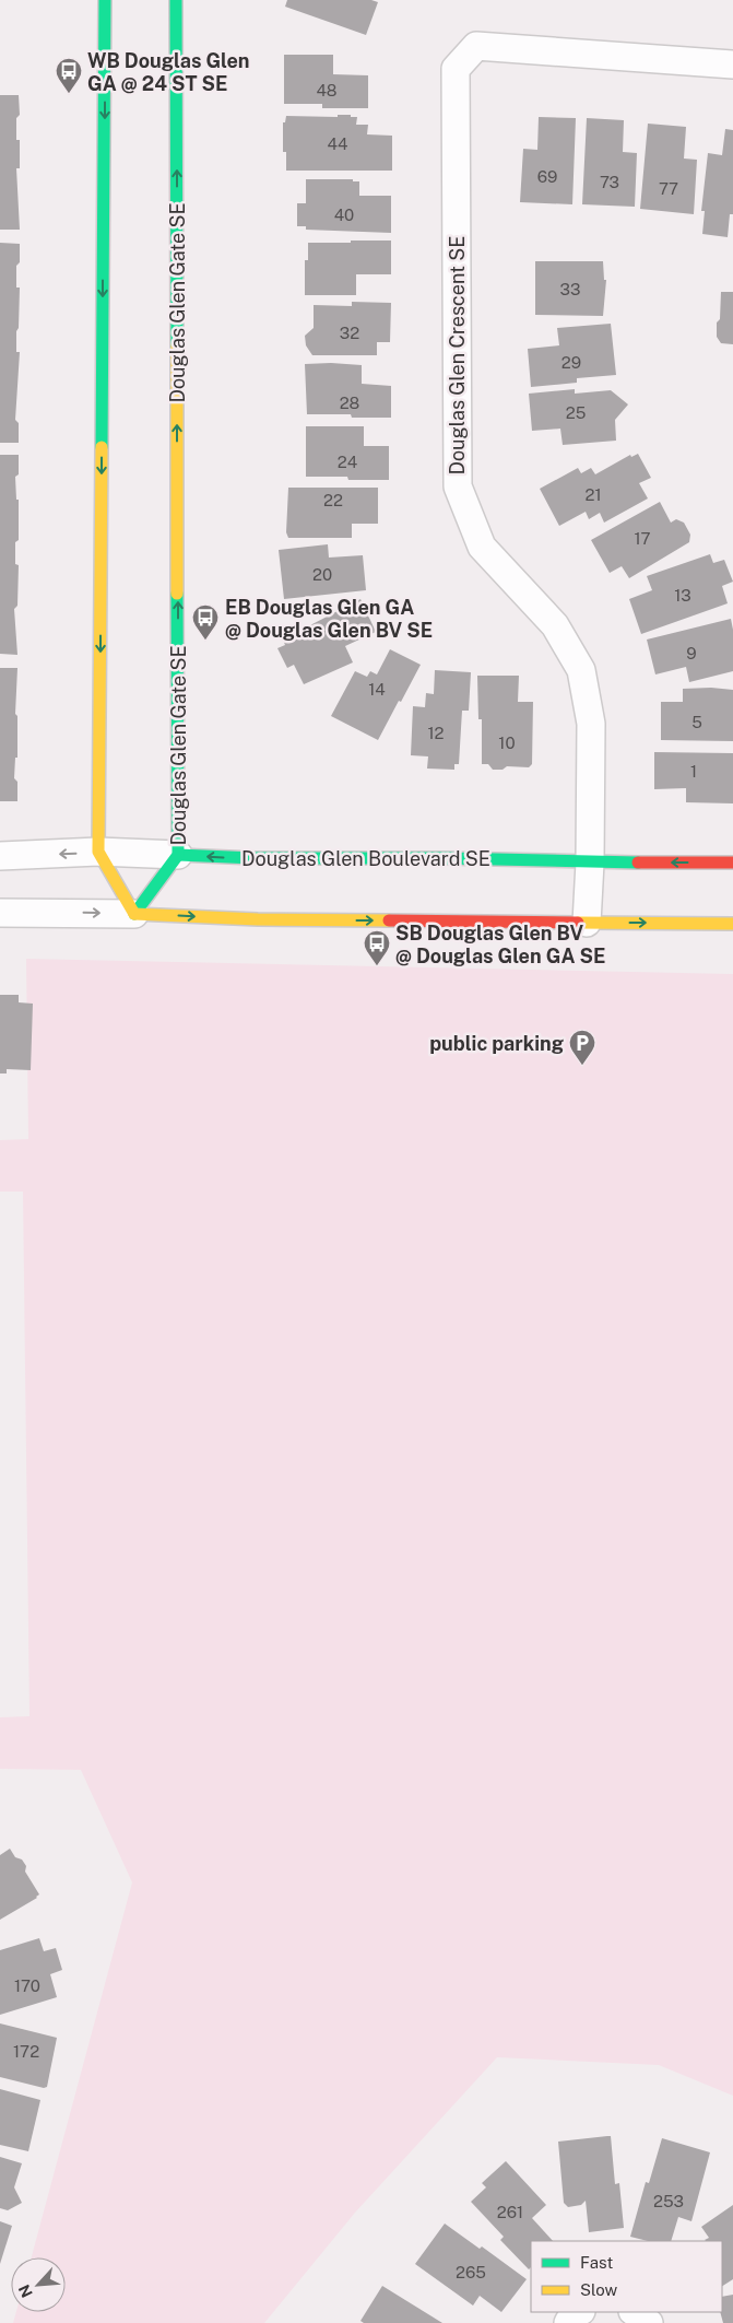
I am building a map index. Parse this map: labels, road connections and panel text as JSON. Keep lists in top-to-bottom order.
{
  "streets": {
    "street": ["Douglas Glen Gate SE", "Douglas Glen Crescent SE", "Douglas Glen Boulevard SE"]
  },
  "crossings": [
    ["Douglas Glen Gate SE", "Douglas Glen Boulevard SE"],
    ["Douglas Glen Crescent SE", "Douglas Glen Boulevard SE"]
  ],
  "places": {
    "bus stop": ["WB Douglas Glen GA @ 24 ST SE", "EB Douglas Glen GA @ Douglas Glen BV SE", "SB Douglas Glen BV @ Douglas Glen GA SE"],
    "parking": ["public parking"]
  },
  "house_numbers": [
    "48",
    "44",
    "69",
    "73",
    "77",
    "40",
    "33",
    "32",
    "29",
    "28",
    "25",
    "24",
    "21",
    "22",
    "17",
    "20",
    "13",
    "9",
    "14",
    "5",
    "12",
    "10",
    "1",
    "170",
    "172",
    "253",
    "261",
    "265"
  ],
  "legend": ["Fast", "Slow"],
  "north": "bottom left"
}
